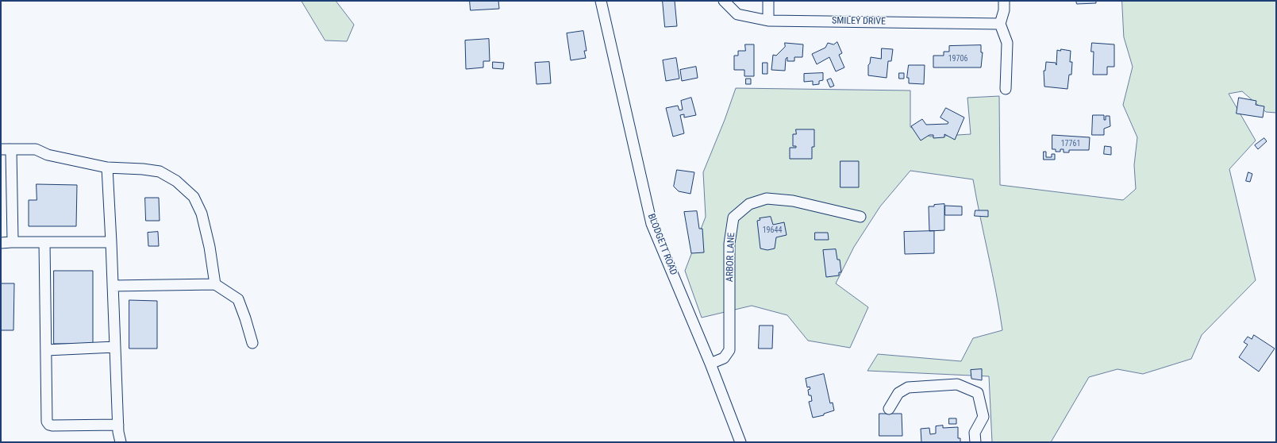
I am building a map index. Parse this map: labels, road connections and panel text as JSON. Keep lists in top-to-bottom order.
{
  "streets": {
    "street": ["SMILEY DRIVE", "BLODGETT ROAD", "ARBOR LANE"]
  },
  "crossings": [
    ["BLODGETT ROAD", "ARBOR LANE"]
  ],
  "house_numbers": ["19706", "17761", "19644"]
}
